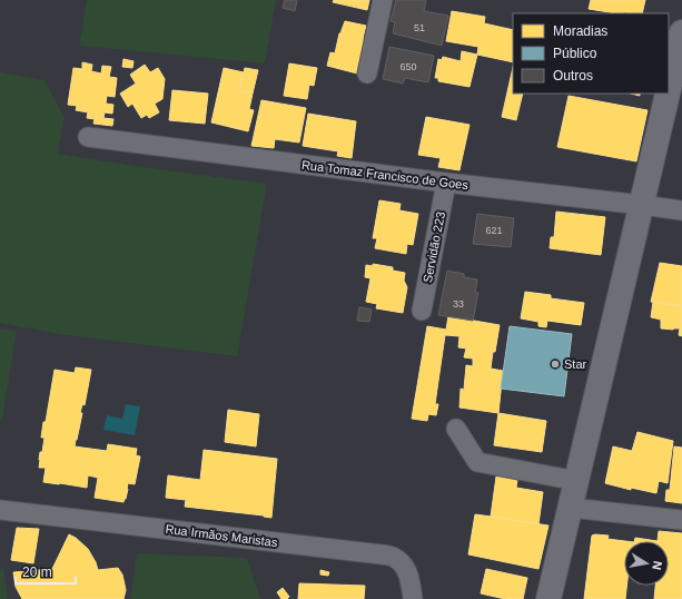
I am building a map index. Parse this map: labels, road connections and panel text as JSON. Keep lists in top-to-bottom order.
{
  "streets": {
    "street": ["Rua Tomaz Francisco de Goes", "Servidão 223", "Rua Irmãos Maristas"]
  },
  "crossings": [
    ["Rua Tomaz Francisco de Goes", "Servidão 223"]
  ],
  "places": ["Star"],
  "house_numbers": [
    "51",
    "650",
    "621",
    "33"
  ],
  "legend": ["Moradias", "Público", "Outros"],
  "scale_bar": "20 m",
  "north": "right"
}
